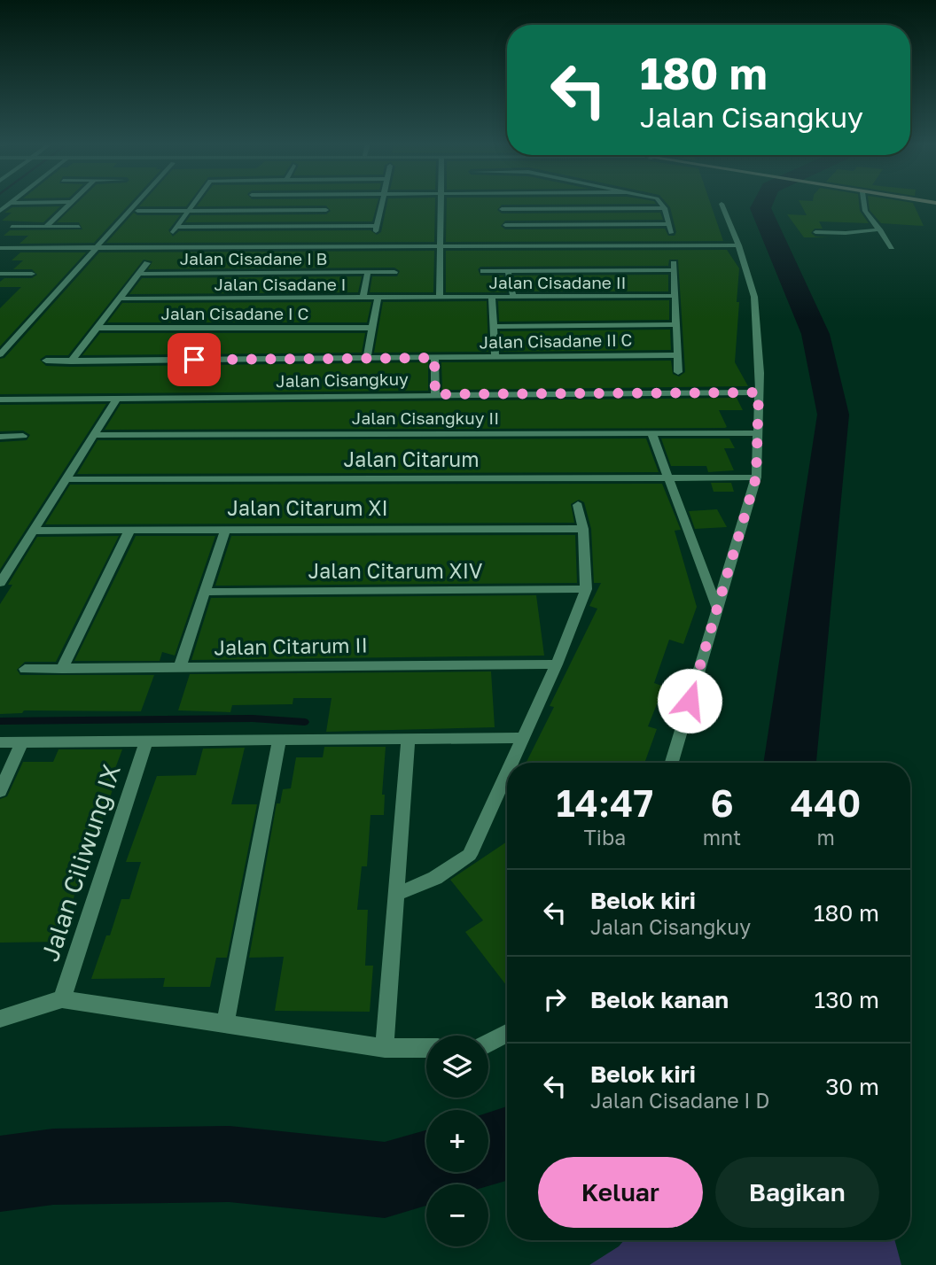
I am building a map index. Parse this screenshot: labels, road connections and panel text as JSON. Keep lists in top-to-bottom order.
{
  "streets": {
    "street": [
      "Jalan Cisadane I B",
      "Jalan Cisadane II",
      "Jalan Cisadane I",
      "Jalan Cisadane I C",
      "Jalan Cisadane II C",
      "Jalan Cisangkuy",
      "Jalan Cisangkuy II",
      "Jalan Citarum",
      "Jalan Citarum XI",
      "Jalan Citarum XIV",
      "Jalan Citarum II",
      "Jalan Ciliwung IX"
    ]
  },
  "crossings": [
    ["Jalan Cisadane II", "Jalan Cisadane I"]
  ],
  "page": {
    "turn": ["180 m", "Jalan Cisangkuy"],
    "eta": [
      "14:47",
      "Tiba",
      "6",
      "mnt",
      "440",
      "m"
    ],
    "list": [
      {
        "name": "Belok kiri",
        "note": "Jalan Cisangkuy",
        "value": "180 m"
      },
      {
        "name": "Belok kanan",
        "value": "130 m"
      },
      {
        "name": "Belok kiri",
        "note": "Jalan Cisadane I D",
        "value": "30 m"
      }
    ],
    "map_buttons": ["+", "−"],
    "buttons": ["Keluar", "Bagikan"]
  }
}
